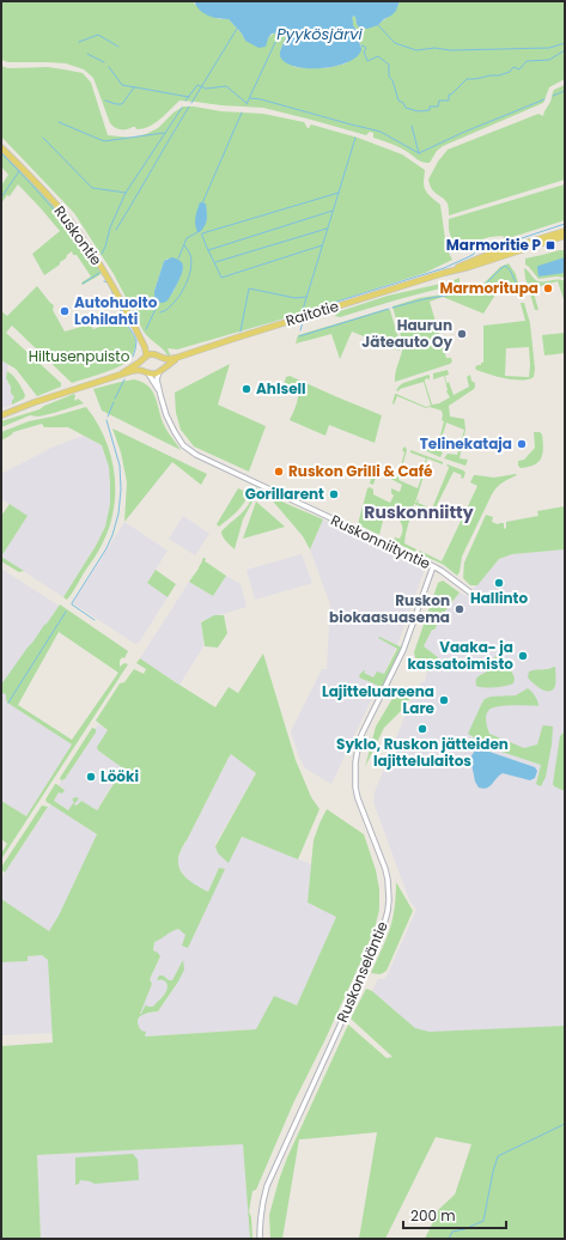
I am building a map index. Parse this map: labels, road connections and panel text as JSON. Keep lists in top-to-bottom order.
{
  "streets": {
    "main road": ["Ruskontie", "Raitotie"],
    "street": ["Ruskonniityntie", "Ruskonseläntie"]
  },
  "crossings": [
    ["Ruskontie", "Raitotie"],
    ["Ruskontie", "Ruskonniityntie"],
    ["Raitotie", "Ruskonniityntie"],
    ["Ruskonniityntie", "Ruskonseläntie"]
  ],
  "districts": ["Ruskonniitty"],
  "water": ["Pyykösjärvi"],
  "parks": ["Hiltusenpuisto"],
  "places": {
    "transit": ["Marmoritie P"],
    "other": [
      "Marmoritupa",
      "Autohuolto Lohilahti",
      "Haurun Jäteauto Oy",
      "Ahlsell",
      "Telinekataja",
      "Ruskon Grilli & Café",
      "Gorillarent",
      "Hallinto",
      "Ruskon biokaasuasema",
      "Vaaka- ja kassatoimisto",
      "Lajitteluareena Lare",
      "Syklo, Ruskon jätteiden lajittelulaitos",
      "Lööki"
    ]
  },
  "scale_bar": "200 m"
}
